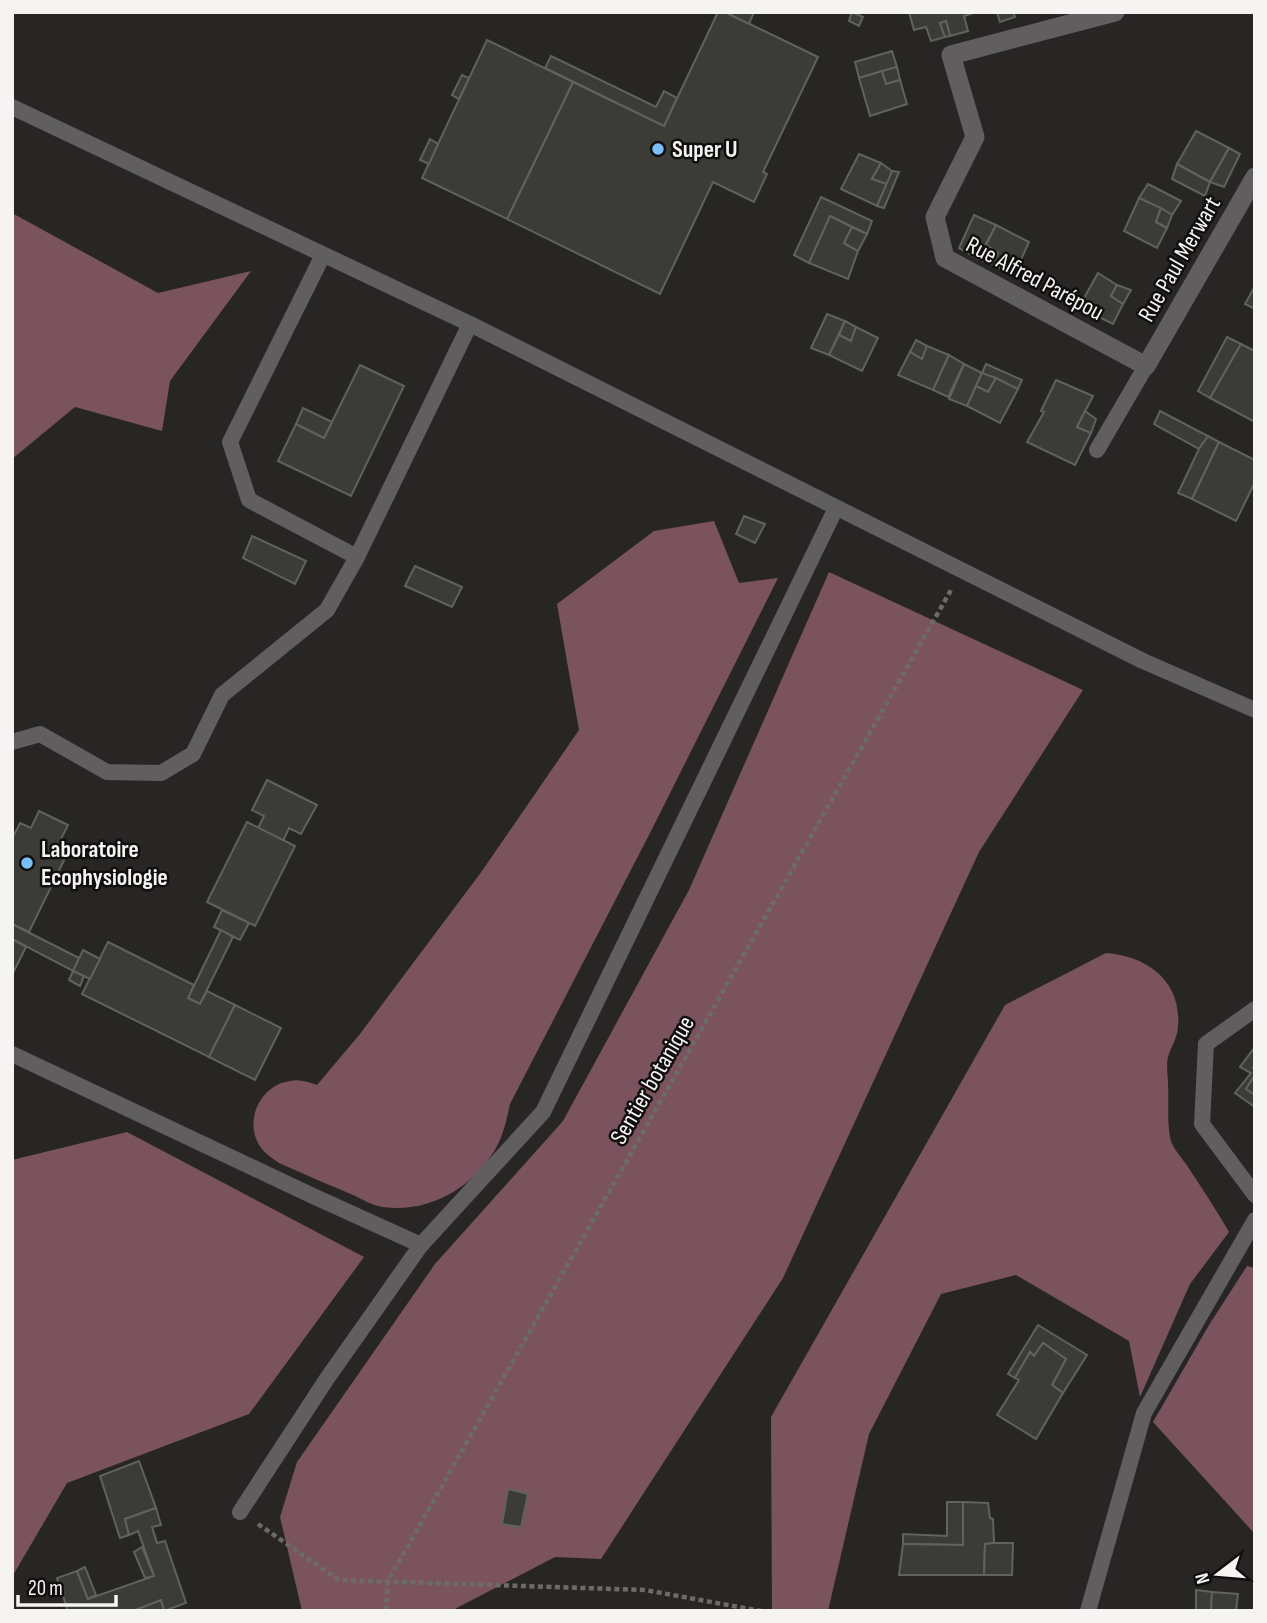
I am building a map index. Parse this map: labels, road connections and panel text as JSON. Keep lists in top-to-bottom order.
{
  "streets": {
    "street": ["Rue Paul Merwart", "Rue Alfred Parépou"],
    "path": ["Sentier botanique"]
  },
  "crossings": [
    ["Rue Paul Merwart", "Rue Alfred Parépou"]
  ],
  "places": ["Super U", "Laboratoire Ecophysiologie"],
  "scale_bar": "20 m",
  "north": "left"
}
